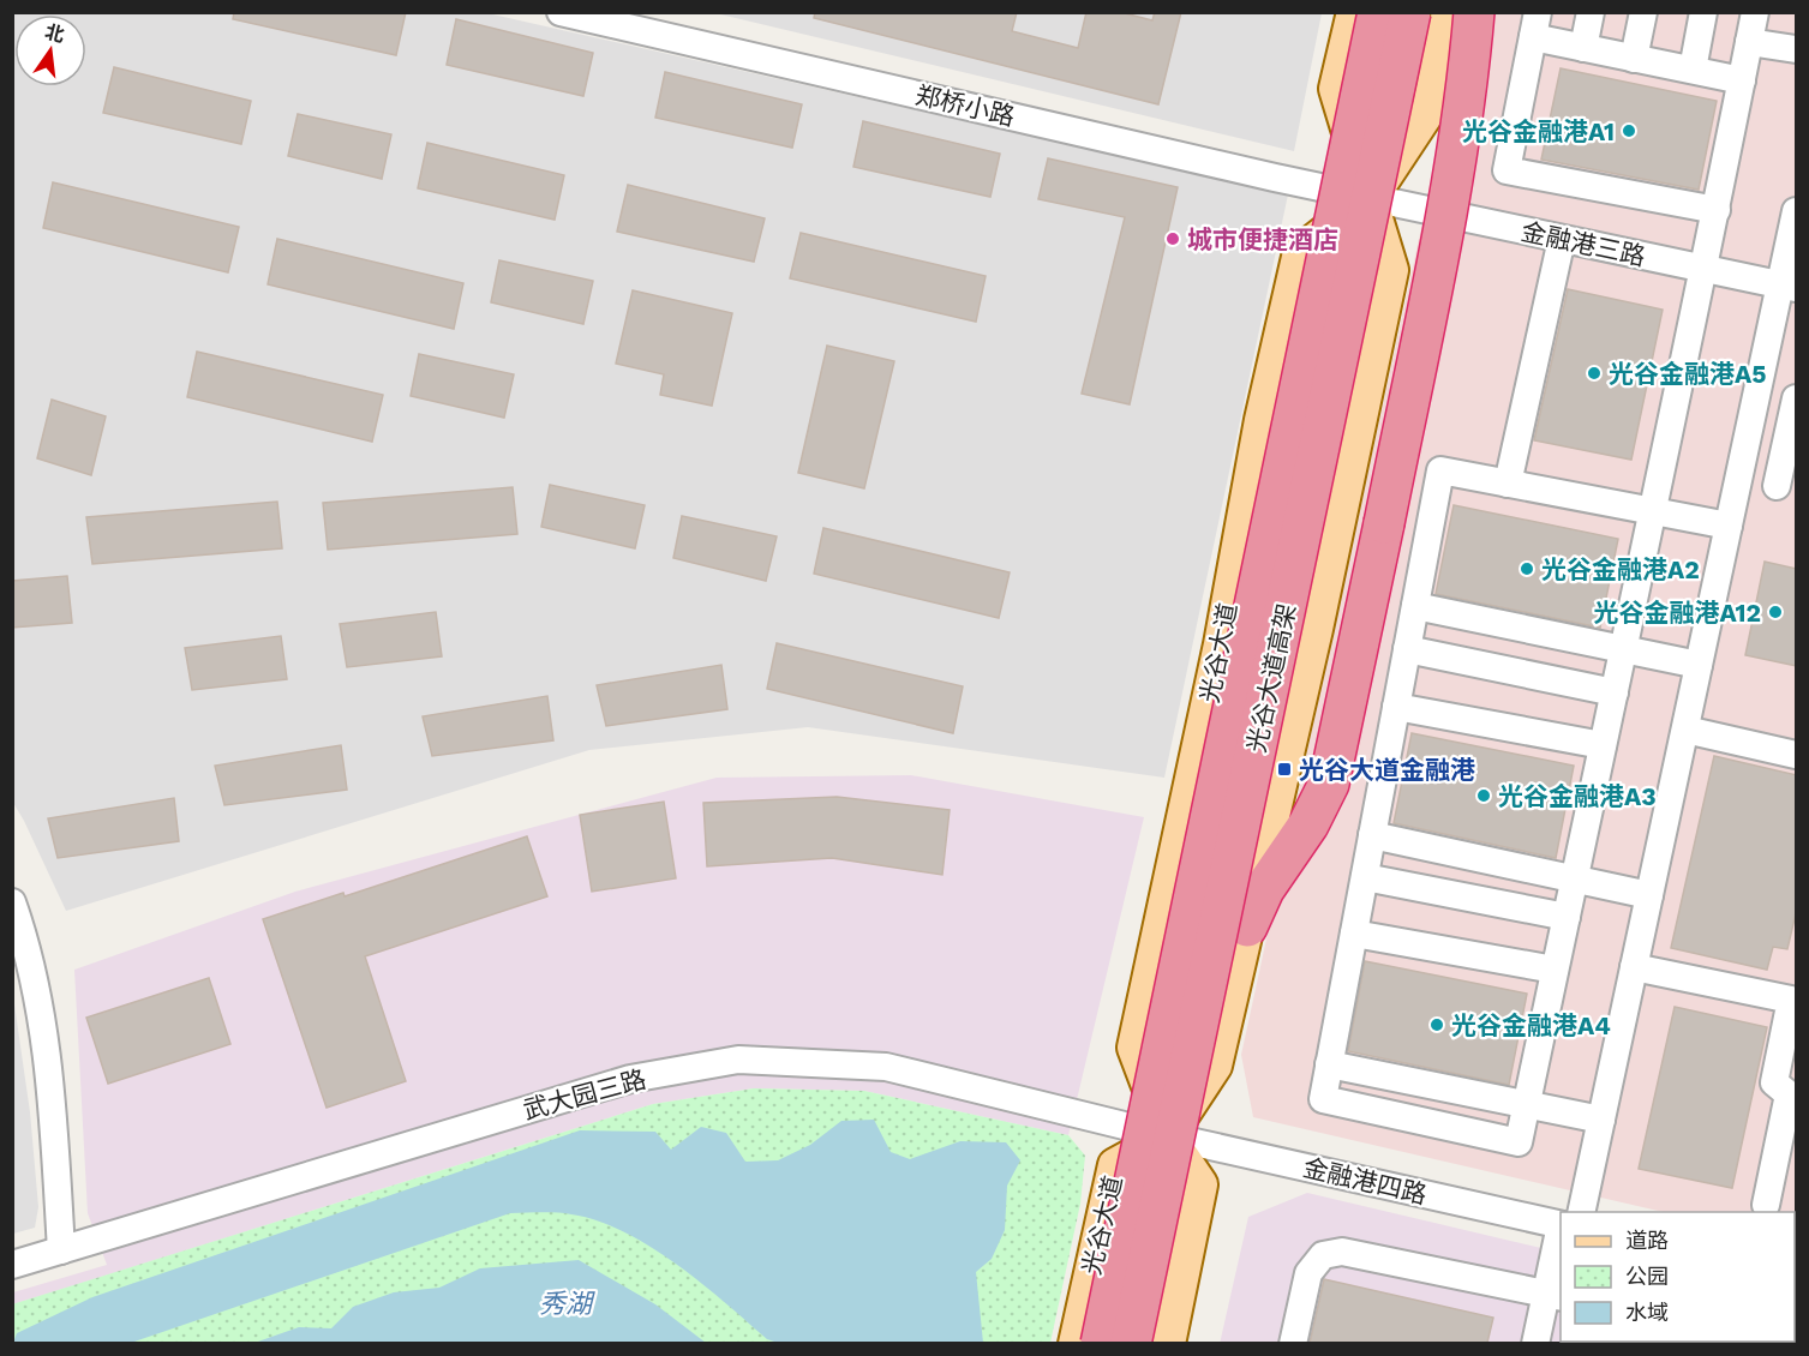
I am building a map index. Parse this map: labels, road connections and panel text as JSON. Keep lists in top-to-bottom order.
{
  "streets": {
    "highway": ["光谷大道高架"],
    "main road": ["光谷大道"],
    "street": [
      "郑桥小路",
      "金融港三路",
      "武大园三路",
      "金融港四路"
    ]
  },
  "crossings": [
    ["郑桥小路", "金融港三路"],
    ["郑桥小路", "光谷大道"],
    ["金融港三路", "光谷大道"],
    ["光谷大道", "武大园三路"],
    ["光谷大道", "金融港四路"],
    ["武大园三路", "金融港四路"]
  ],
  "water": ["秀湖"],
  "places": {
    "other": [
      "光谷金融港A1",
      "城市便捷酒店",
      "光谷金融港A5",
      "光谷金融港A2",
      "光谷金融港A12",
      "光谷金融港A3",
      "光谷金融港A4"
    ],
    "transit": ["光谷大道金融港"]
  },
  "legend": ["道路", "公园", "水域"],
  "north": "top"
}
